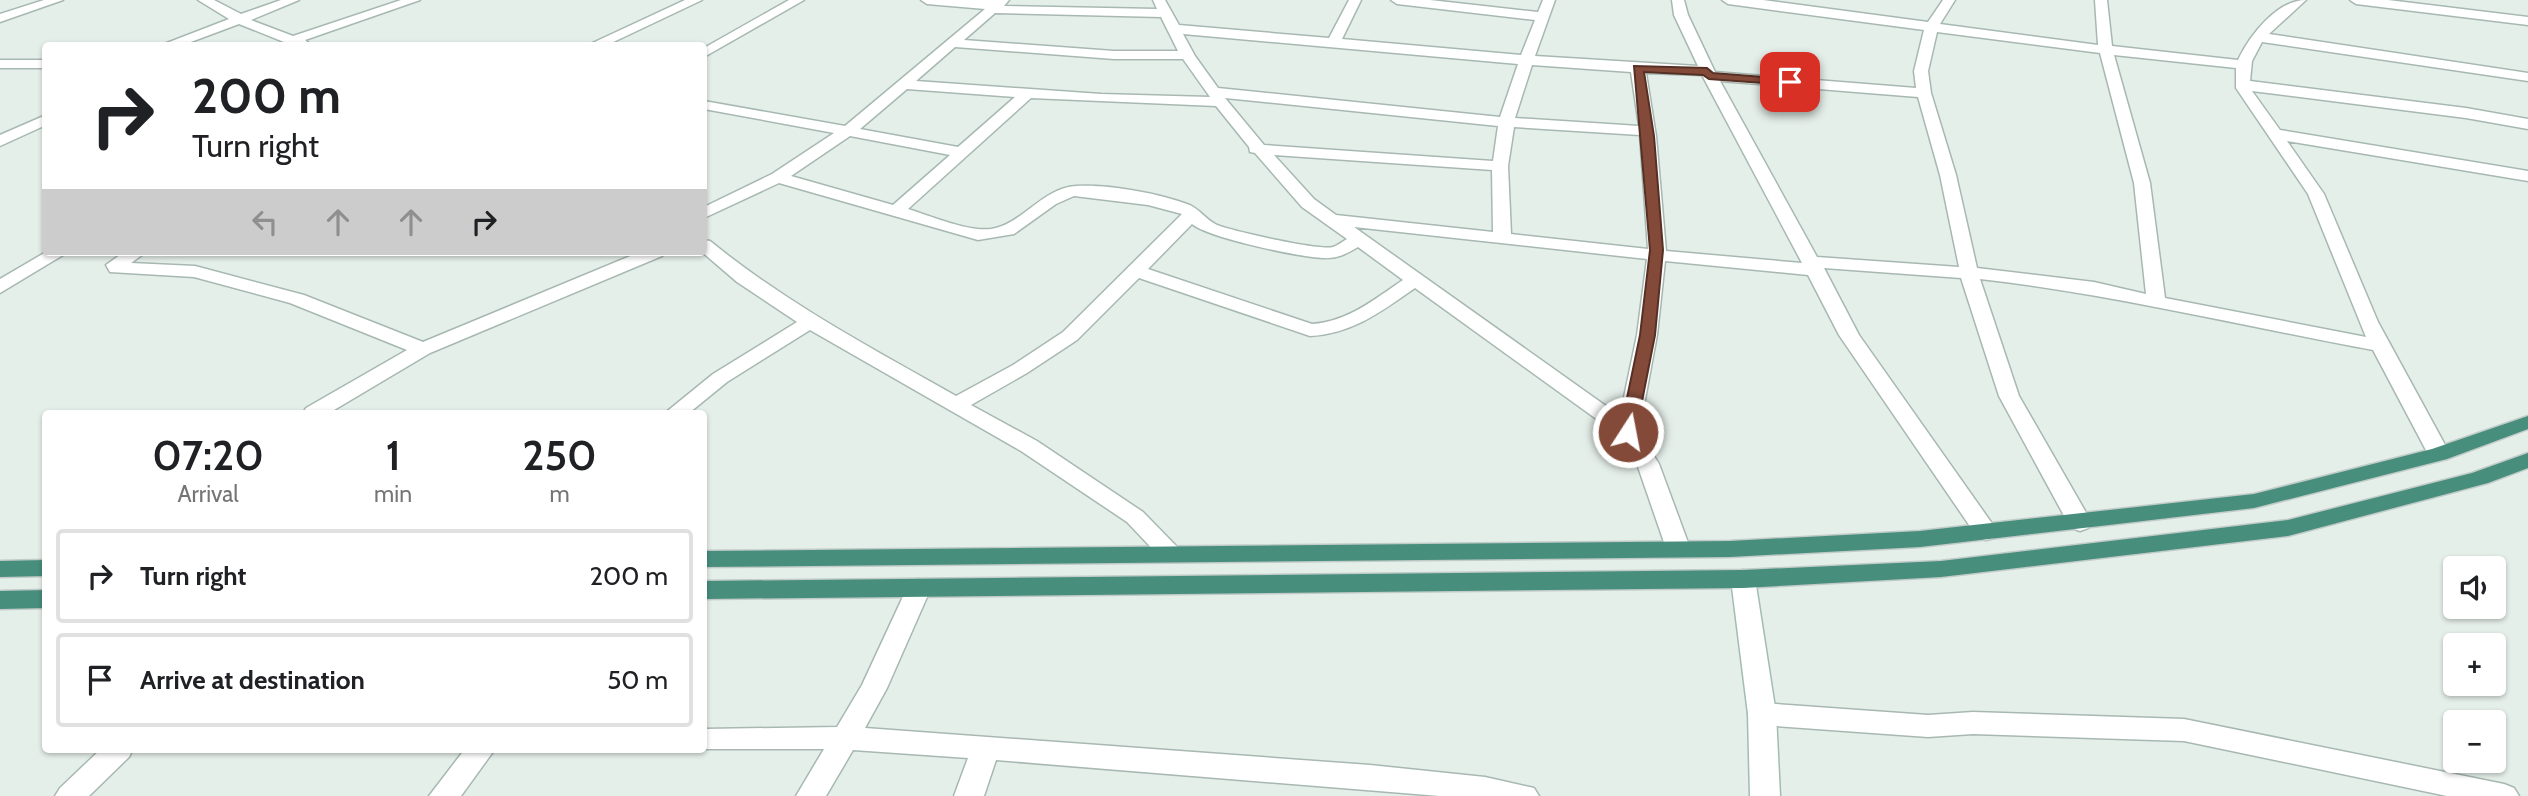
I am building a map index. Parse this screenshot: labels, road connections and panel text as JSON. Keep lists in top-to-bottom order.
{
  "page": {
    "turn": ["200 m", "Turn right"],
    "eta": [
      "07:20",
      "Arrival",
      "1",
      "min",
      "250",
      "m"
    ],
    "list": [
      {
        "name": "Turn right",
        "value": "200 m"
      },
      {
        "name": "Arrive at destination",
        "value": "50 m"
      }
    ],
    "map_buttons": ["+", "−"]
  }
}
